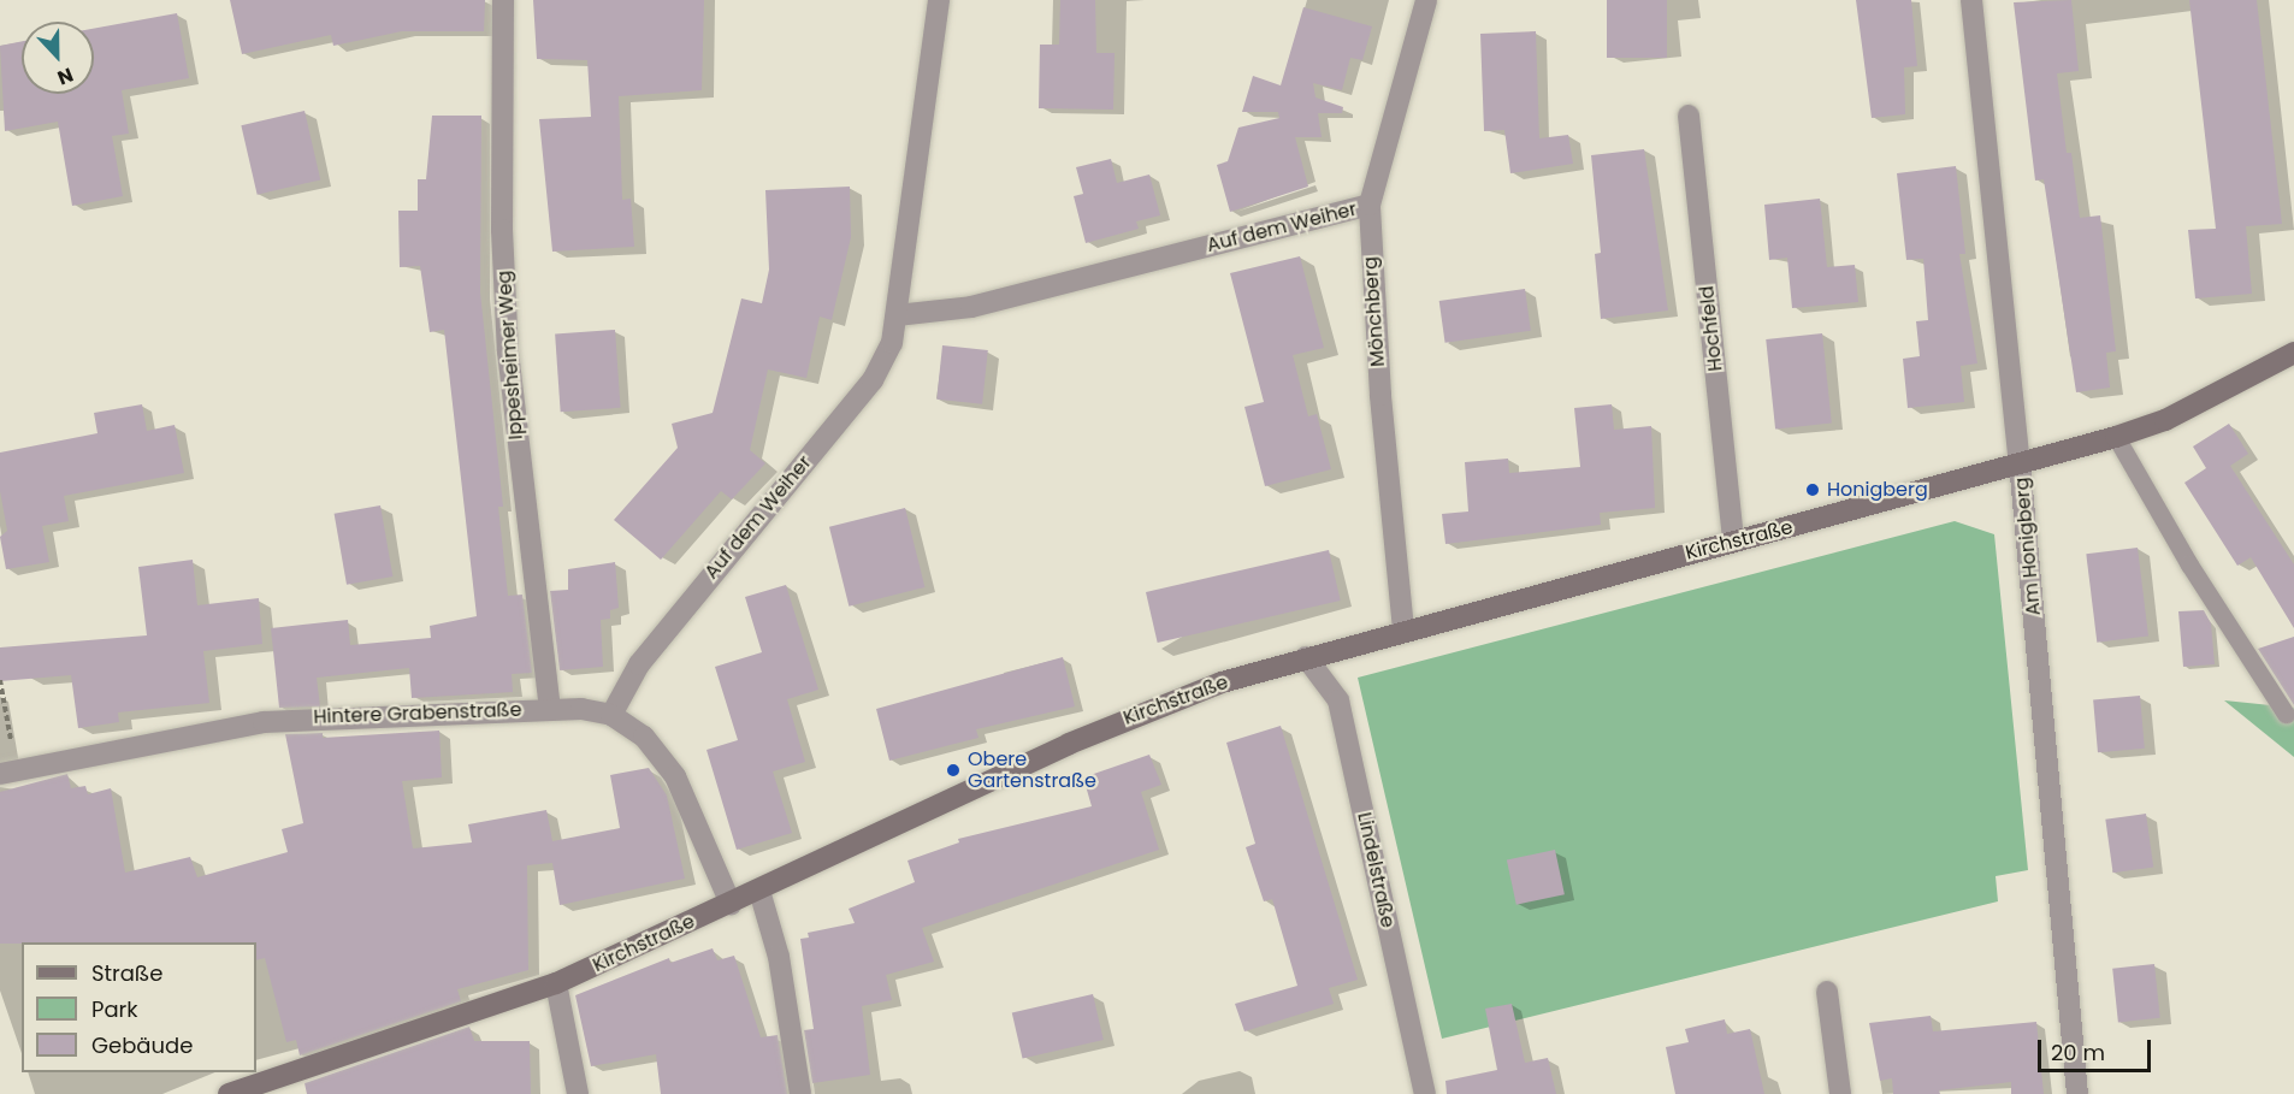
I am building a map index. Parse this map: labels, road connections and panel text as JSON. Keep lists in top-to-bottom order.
{
  "streets": {
    "street": [
      "Auf dem Weiher",
      "Mönchberg",
      "Hochfeld",
      "Ippesheimer Weg",
      "Kirchstraße",
      "Am Honigberg",
      "Hintere Grabenstraße",
      "Lindelstraße"
    ]
  },
  "crossings": [
    ["Auf dem Weiher", "Mönchberg"],
    ["Auf dem Weiher", "Hintere Grabenstraße"],
    ["Mönchberg", "Kirchstraße"],
    ["Hochfeld", "Kirchstraße"],
    ["Ippesheimer Weg", "Hintere Grabenstraße"],
    ["Kirchstraße", "Am Honigberg"],
    ["Kirchstraße", "Hintere Grabenstraße"],
    ["Kirchstraße", "Lindelstraße"]
  ],
  "places": ["Honigberg", "Obere Gartenstraße"],
  "legend": ["Straße", "Park", "Gebäude"],
  "scale_bar": "20 m",
  "north": "bottom"
}
